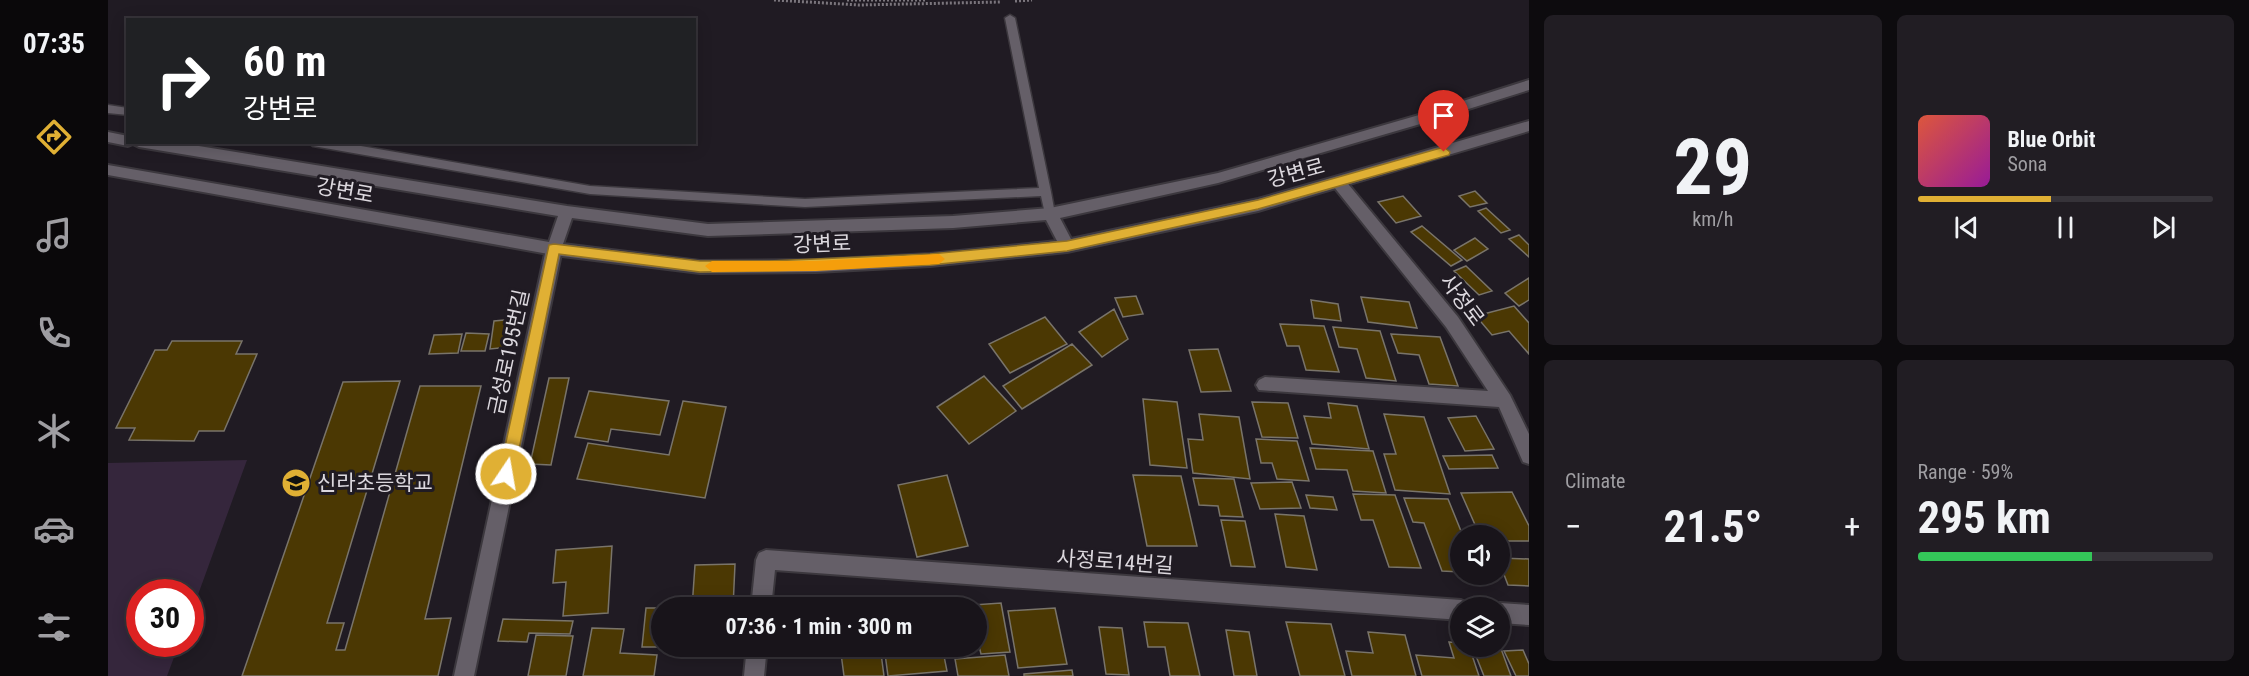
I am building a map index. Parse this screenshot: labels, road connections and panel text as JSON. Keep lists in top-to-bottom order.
{
  "streets": {
    "street": [
      "강변로",
      "사정로",
      "금성로195번길",
      "사정로14번길"
    ]
  },
  "crossings": [
    ["강변로", "사정로"],
    ["강변로", "금성로195번길"]
  ],
  "places": {
    "school or university": ["신라초등학교"]
  },
  "page": {
    "tabs": "07:35",
    "tile": [
      ["29", "km/h"],
      "Climate",
      ["Range · 59%", "295 km"]
    ],
    "turn": ["60 m", "강변로"],
    "song": ["Blue Orbit", "Sona"],
    "heat": ["−", "21.5°", "+"],
    "limit": "30",
    "trip": "07:36 · 1 min · 300 m"
  }
}
